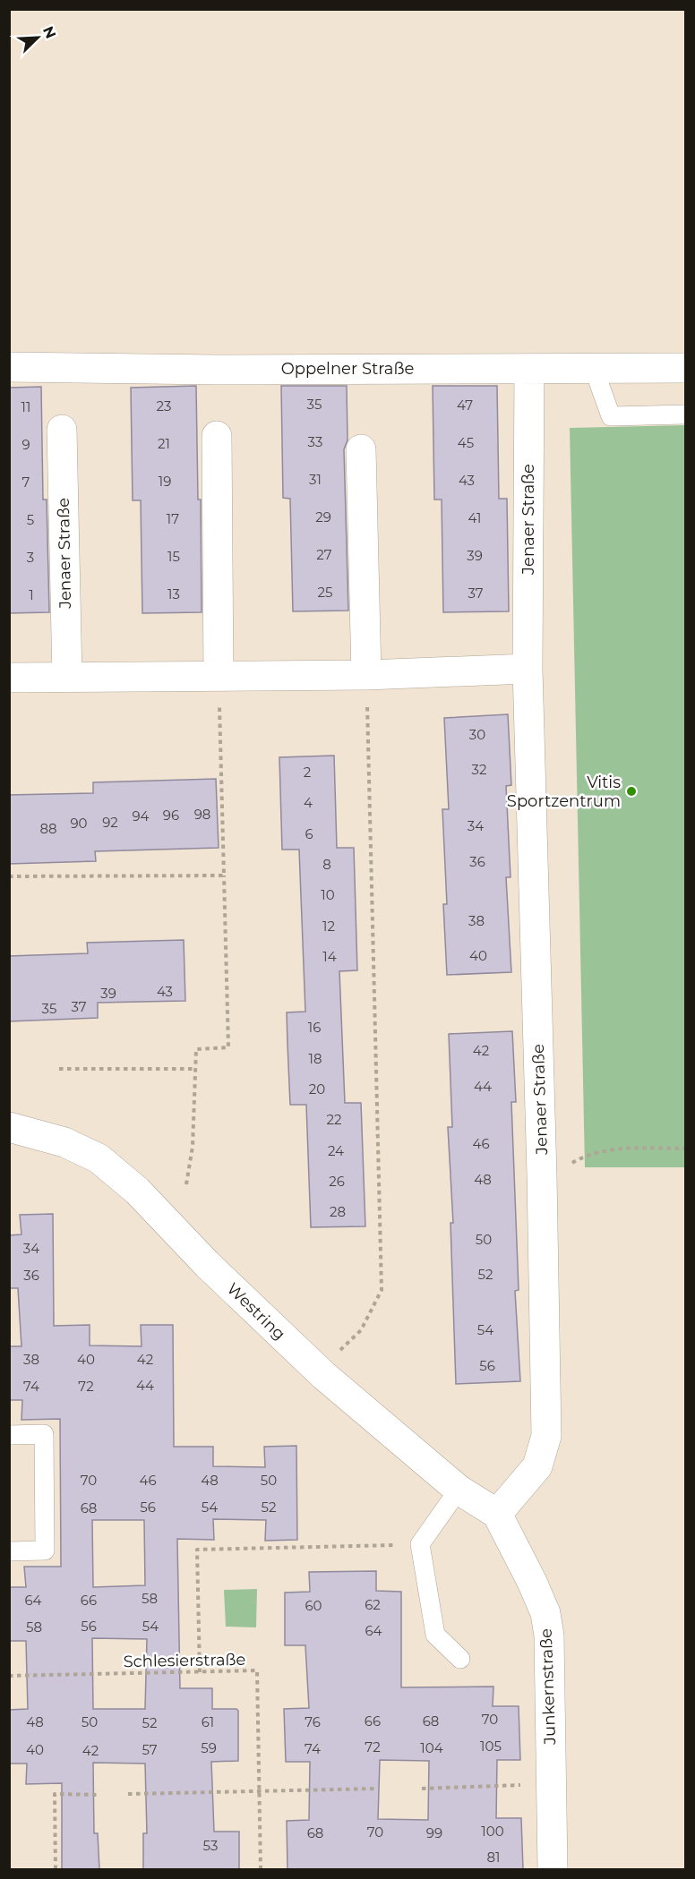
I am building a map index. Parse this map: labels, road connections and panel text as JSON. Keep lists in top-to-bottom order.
{
  "streets": {
    "street": [
      "Oppelner Straße",
      "Jenaer Straße",
      "Westring",
      "Junkernstraße"
    ],
    "path": ["Schlesierstraße"]
  },
  "crossings": [
    ["Oppelner Straße", "Jenaer Straße"],
    ["Jenaer Straße", "Westring"],
    ["Jenaer Straße", "Junkernstraße"],
    ["Westring", "Junkernstraße"]
  ],
  "places": ["Vitis Sportzentrum"],
  "house_numbers": [
    "35",
    "47",
    "23",
    "11",
    "33",
    "45",
    "21",
    "9",
    "31",
    "43",
    "19",
    "7",
    "29",
    "41",
    "17",
    "5",
    "27",
    "39",
    "15",
    "3",
    "25",
    "37",
    "13",
    "1",
    "30",
    "32",
    "2",
    "4",
    "98",
    "96",
    "94",
    "92",
    "90",
    "34",
    "88",
    "6",
    "36",
    "8",
    "10",
    "38",
    "12",
    "40",
    "14",
    "43",
    "39",
    "37",
    "35",
    "16",
    "42",
    "18",
    "44",
    "20",
    "22",
    "46",
    "24",
    "48",
    "26",
    "28",
    "50",
    "34",
    "52",
    "36",
    "54",
    "38",
    "40",
    "42",
    "56",
    "44",
    "74",
    "72",
    "70",
    "46",
    "48",
    "50",
    "56",
    "54",
    "52",
    "68",
    "58",
    "64",
    "66",
    "62",
    "60",
    "56",
    "54",
    "58",
    "64",
    "70",
    "66",
    "68",
    "48",
    "50",
    "61",
    "76",
    "52",
    "105",
    "72",
    "59",
    "104",
    "74",
    "40",
    "57",
    "42",
    "100",
    "70",
    "68",
    "99",
    "53",
    "81"
  ],
  "north": "top right"
}
